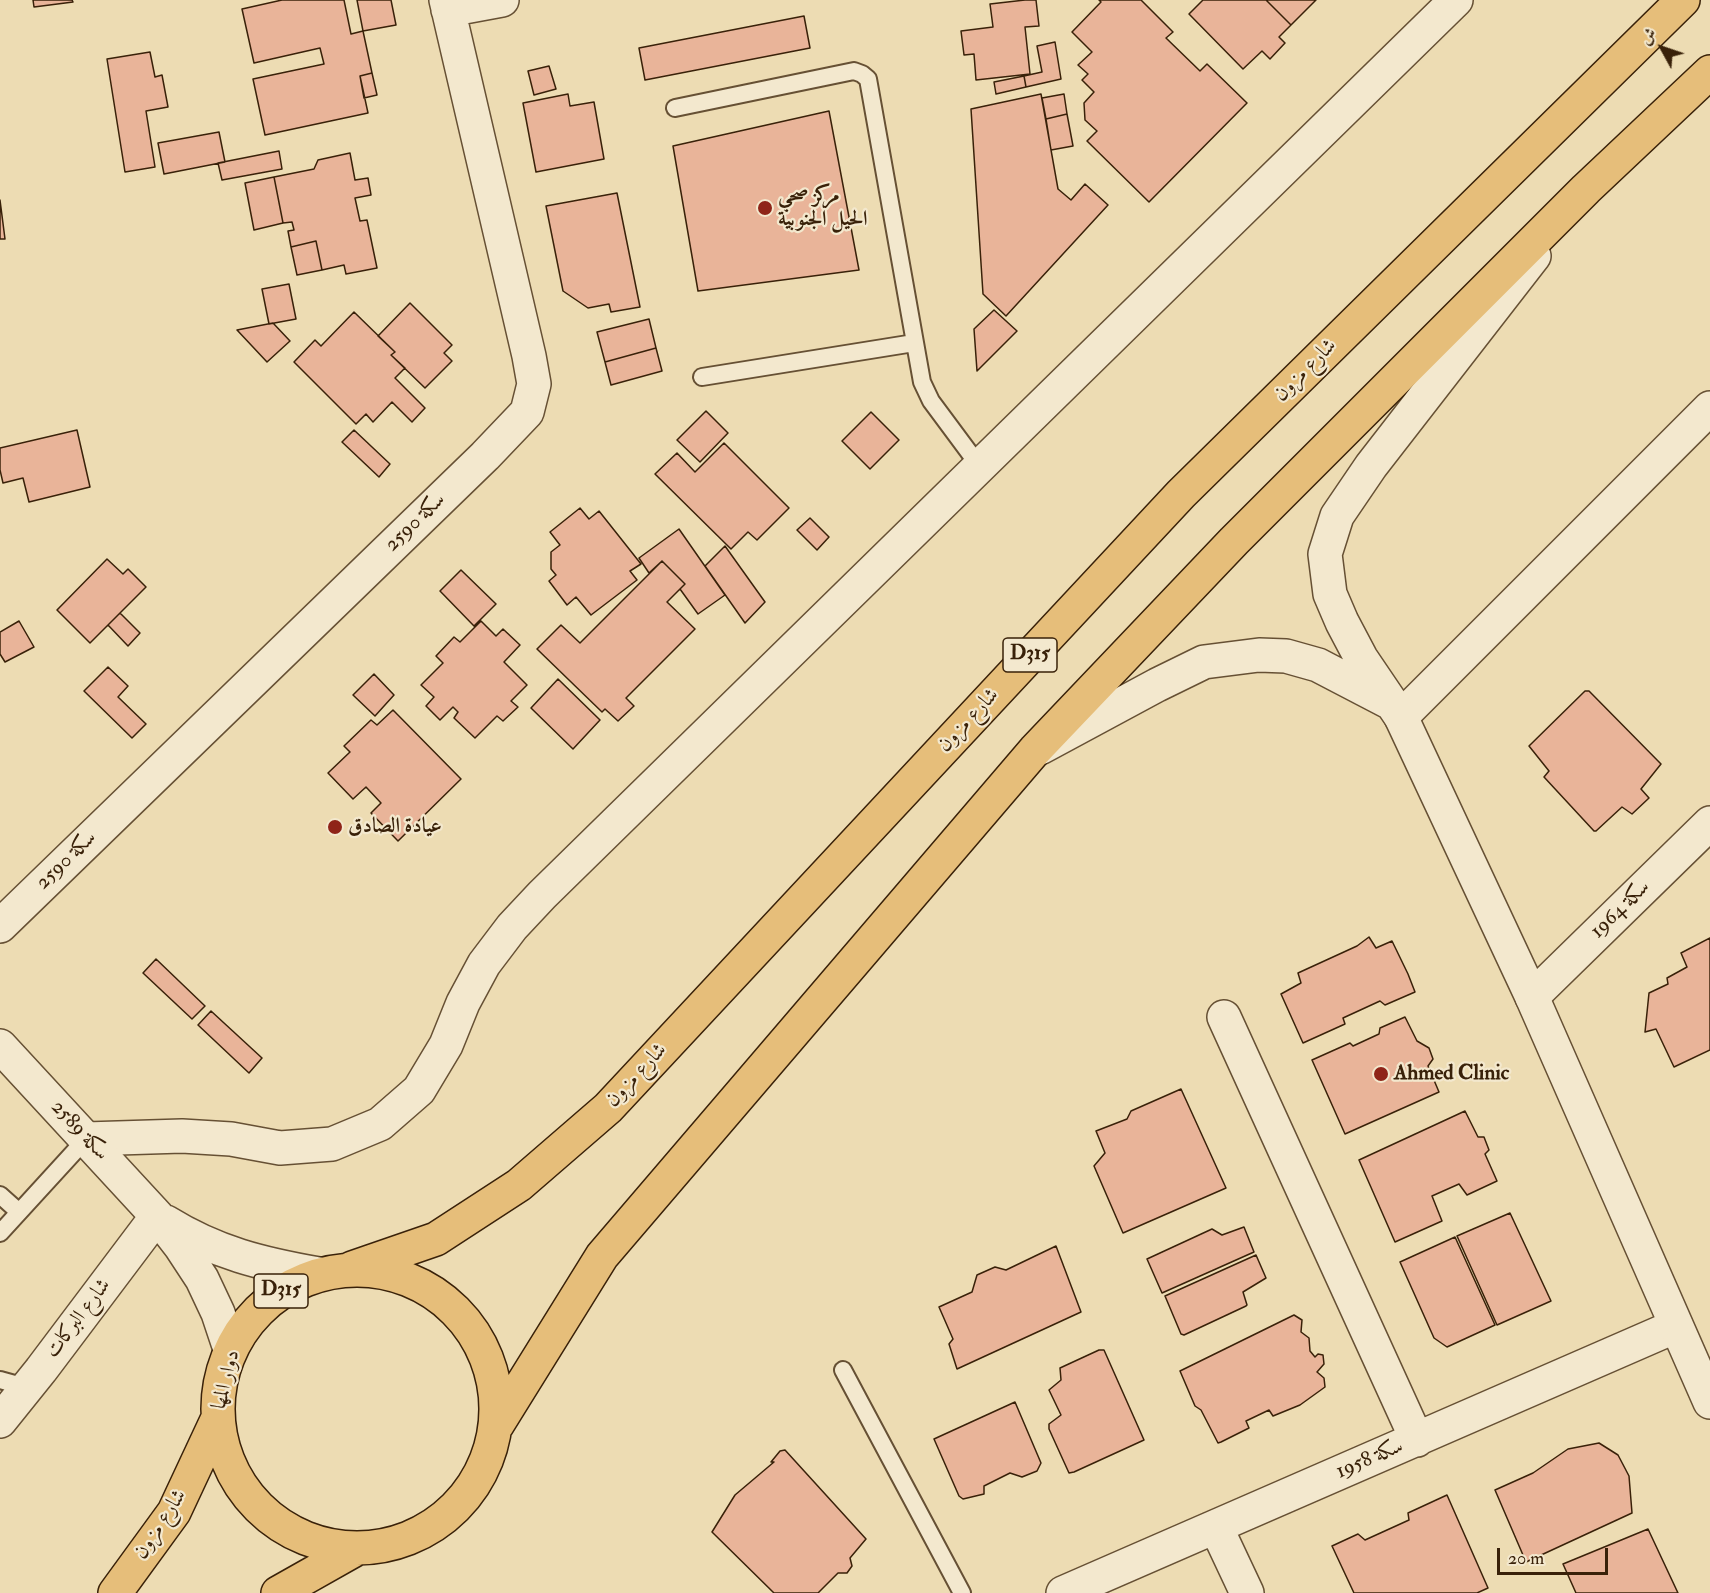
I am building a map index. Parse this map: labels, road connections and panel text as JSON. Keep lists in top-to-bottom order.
{
  "streets": {
    "main road": ["شارع مزون", "D315", "دوار المها"],
    "street": [
      "سكة 2590",
      "سكة 1964",
      "سكة 2589",
      "شارع البركات",
      "سكة 1958"
    ]
  },
  "crossings": [
    ["شارع مزون", "دوار المها"],
    ["D315", "دوار المها"],
    ["سكة 2589", "شارع البركات"],
    ["سكة 2589", "دوار المها"]
  ],
  "places": ["مركز صحي الحيل الجنوبية", "عيادة الصادق", "Ahmed Clinic"],
  "scale_bar": "20 m",
  "north": "top left"
}
